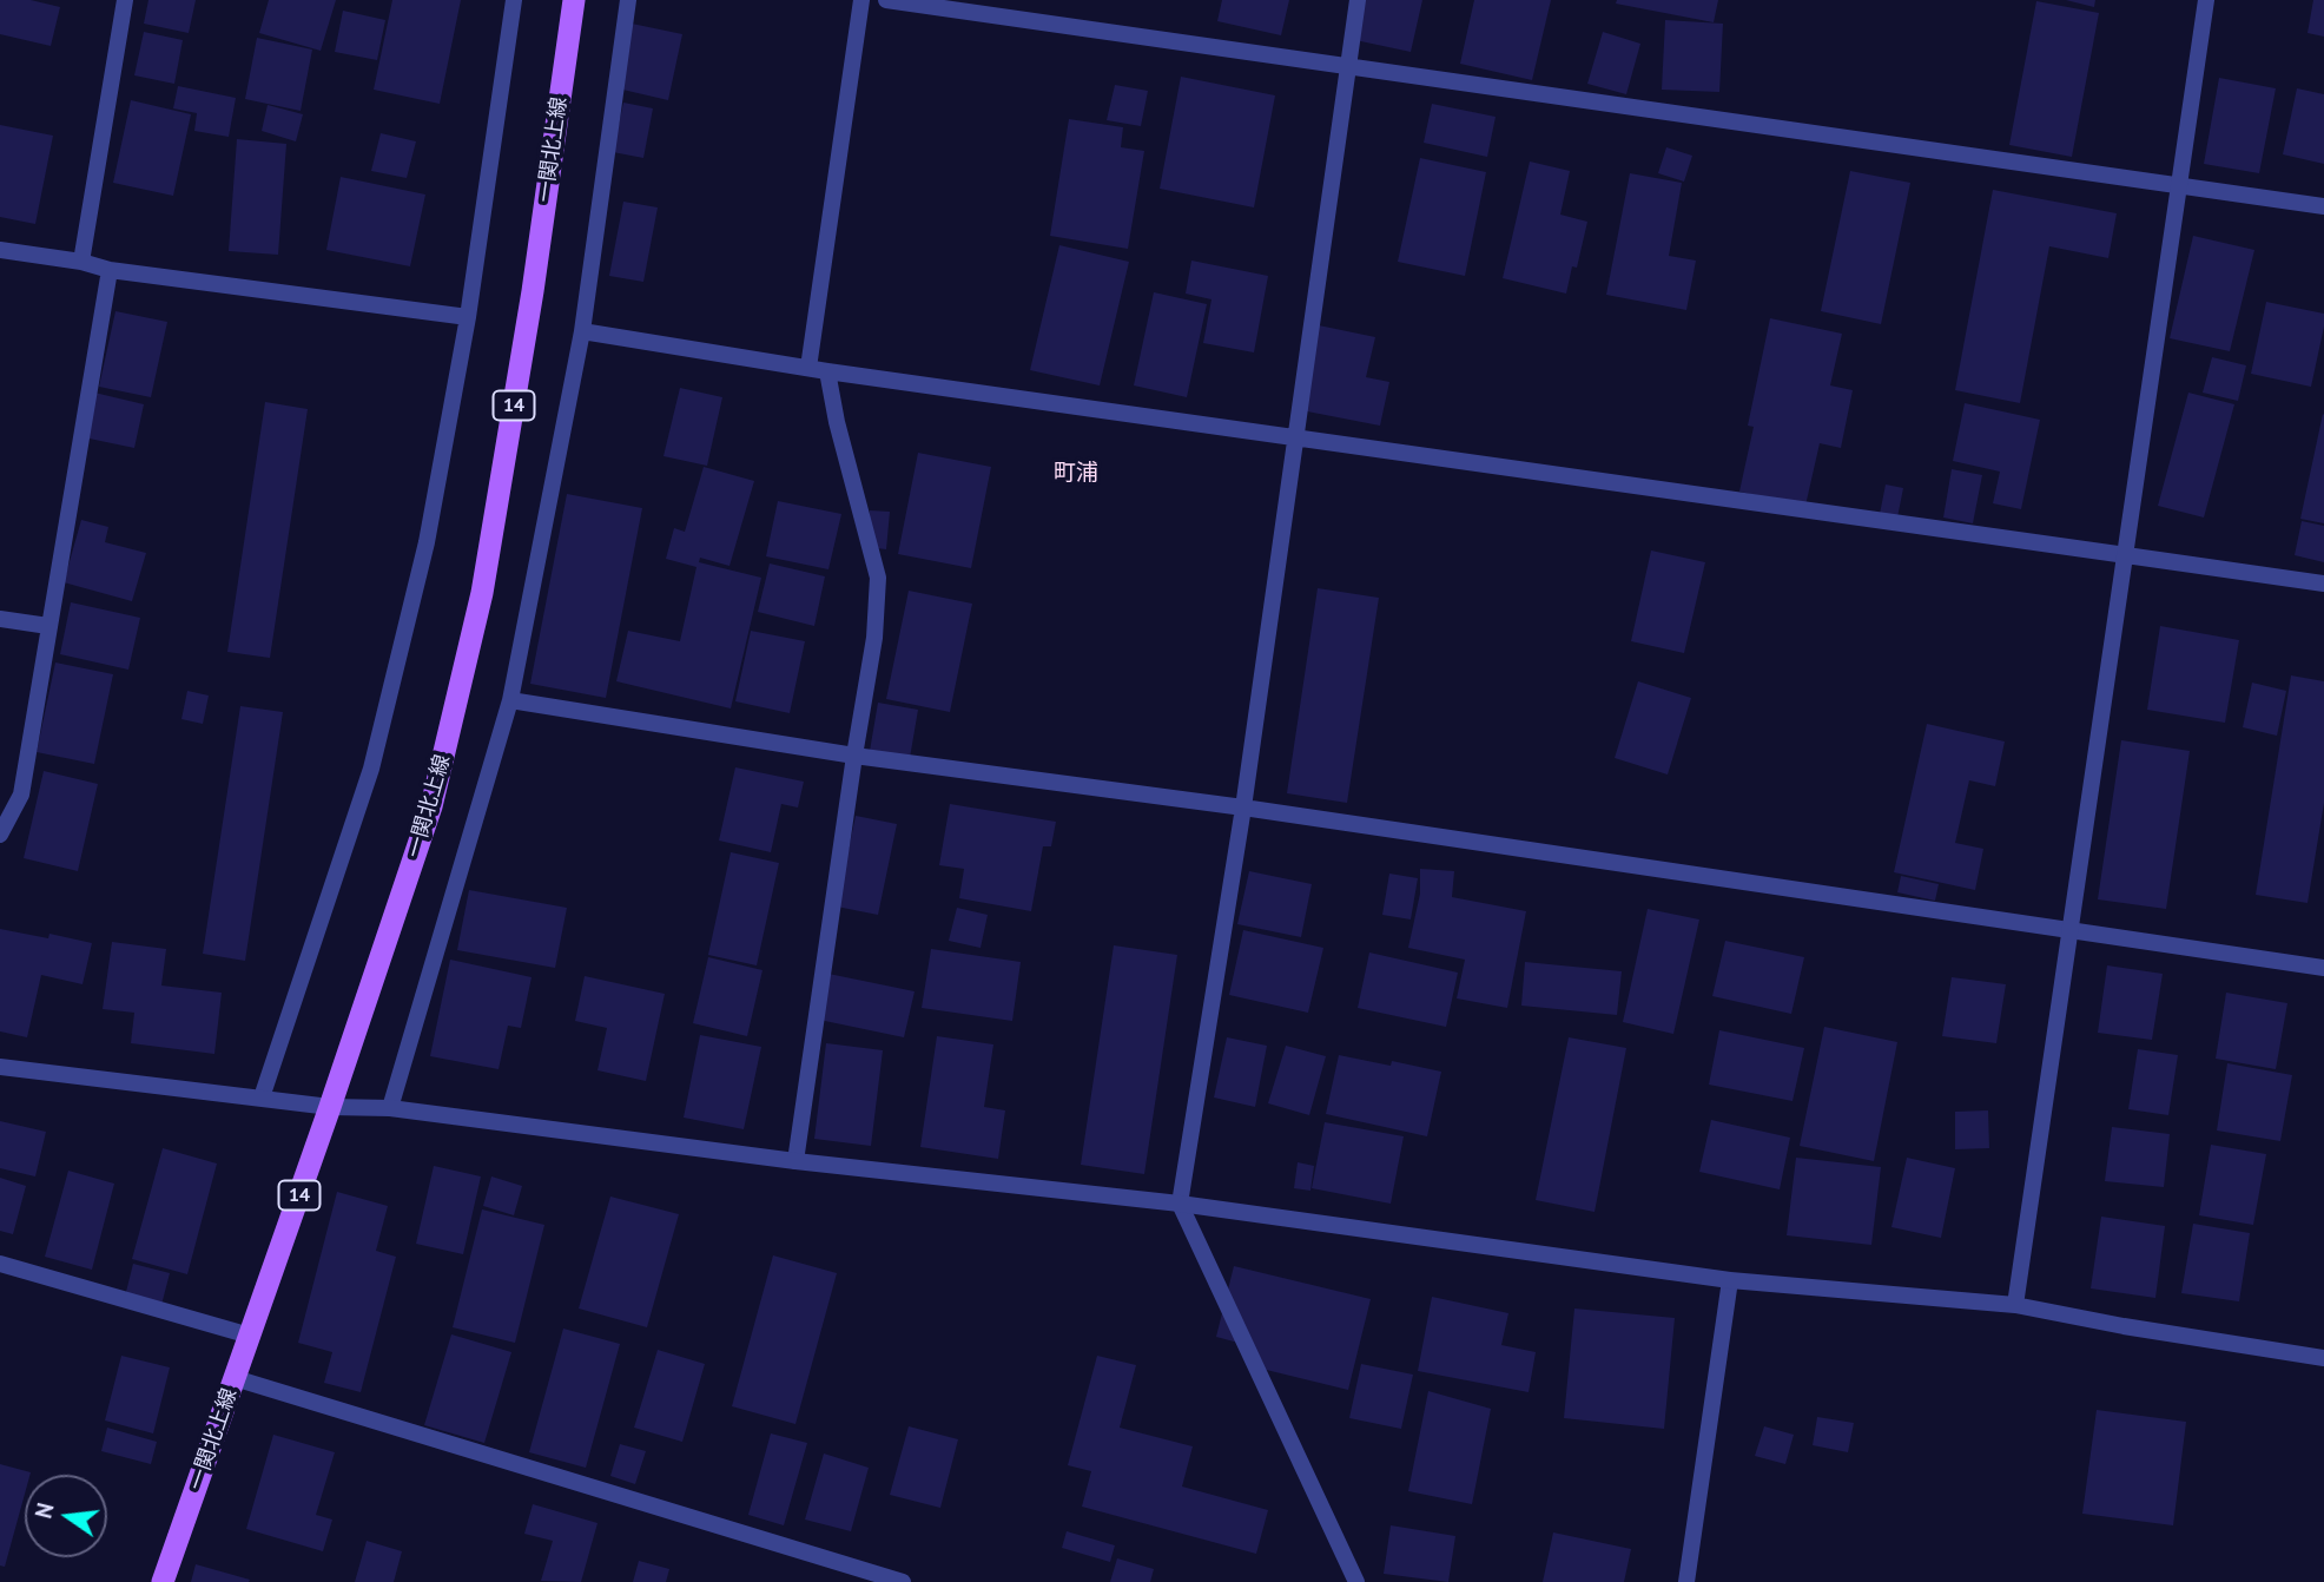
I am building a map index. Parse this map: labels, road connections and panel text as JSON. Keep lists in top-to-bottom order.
{
  "streets": {
    "main road": ["一関北上線", "14"]
  },
  "districts": ["町浦"],
  "north": "left"
}
